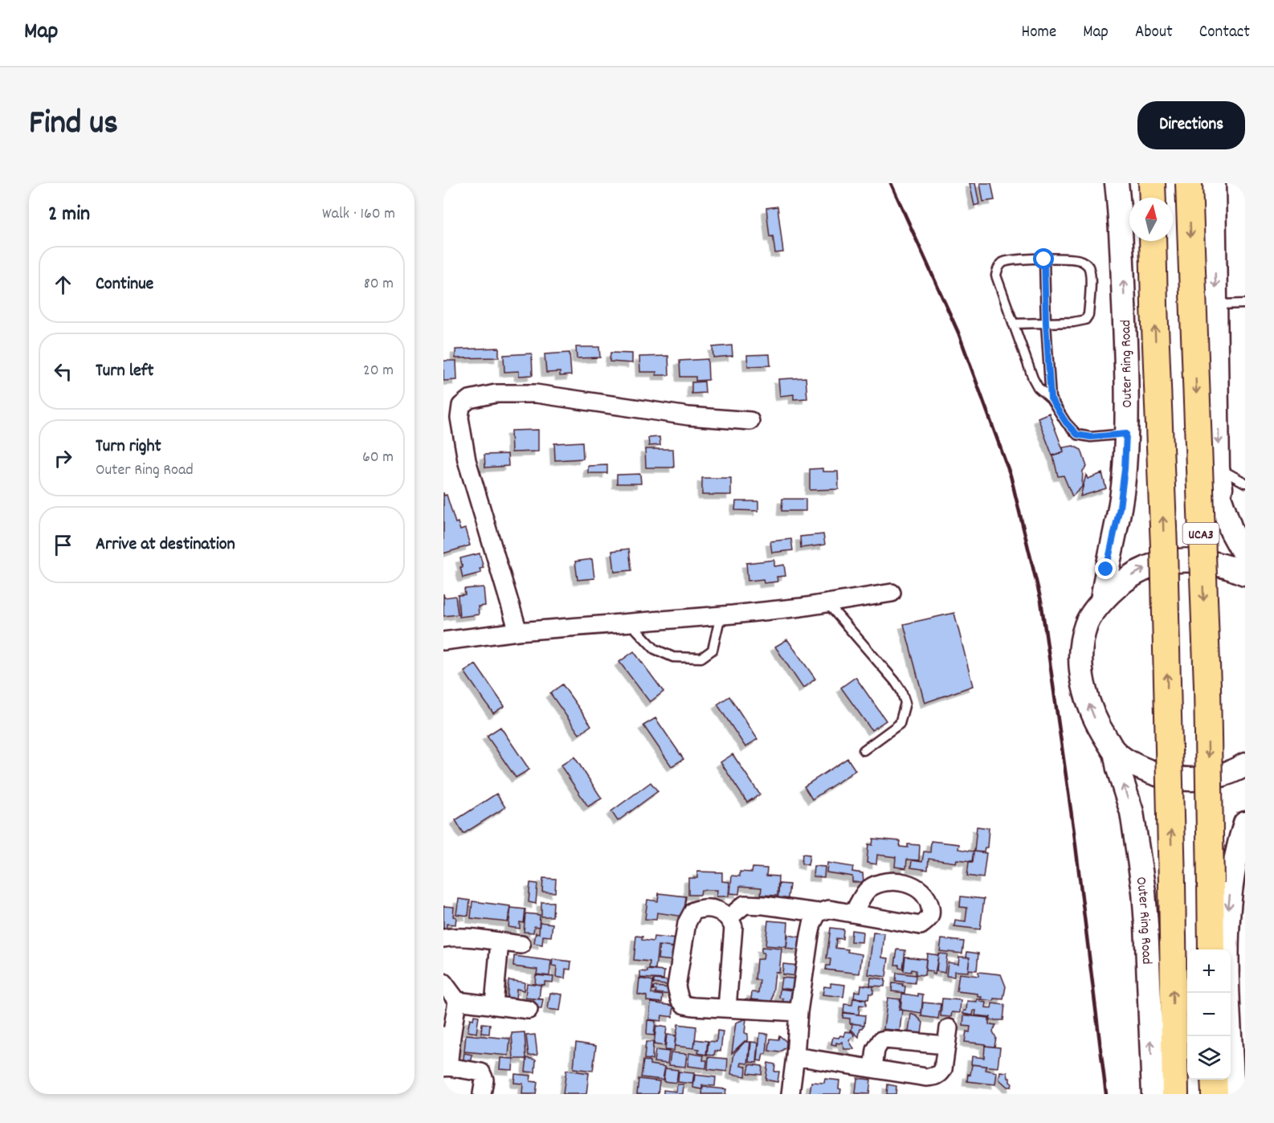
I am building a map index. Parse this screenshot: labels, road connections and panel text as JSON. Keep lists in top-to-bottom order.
{
  "streets": {
    "main road": ["Outer Ring Road", "UCA3"]
  },
  "north": "top",
  "page": {
    "header": "Map",
    "nav": [
      "Home",
      "Map",
      "About",
      "Contact"
    ],
    "title": "Find us",
    "buttons": "Directions",
    "heading": ["2 min", "Walk · 160 m"],
    "list": [
      ["Continue", "80 m"],
      ["Turn left", "20 m"],
      ["Turn right", "Outer Ring Road", "60 m"],
      "Arrive at destination"
    ],
    "map_buttons": ["+", "−"]
  }
}
